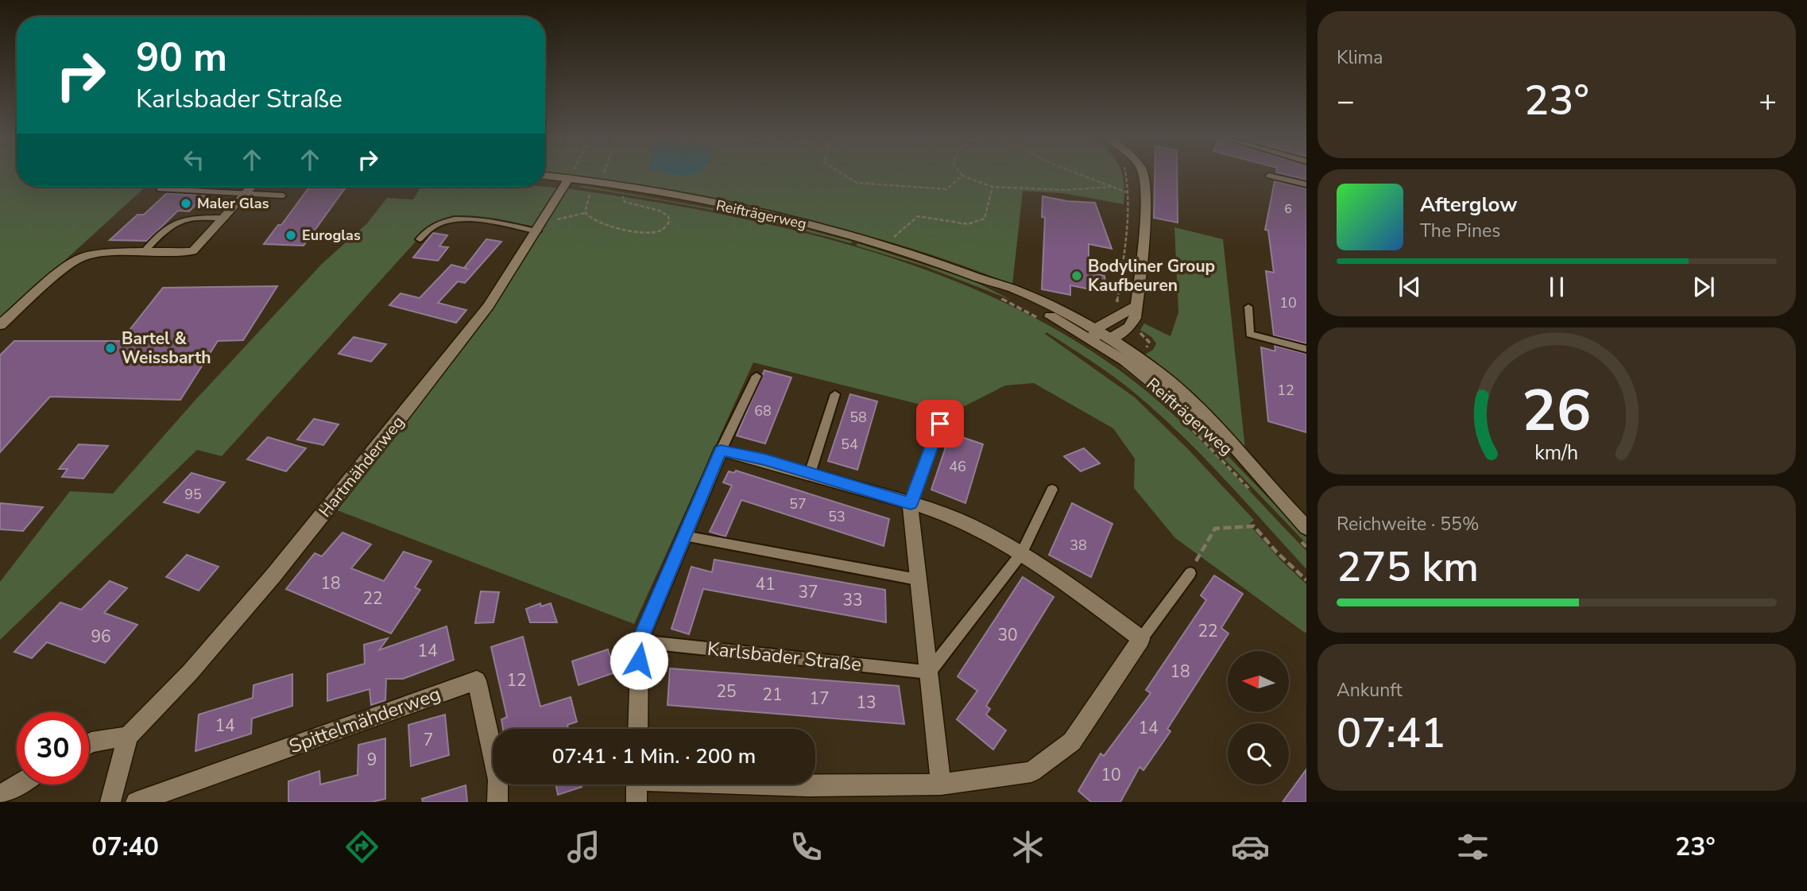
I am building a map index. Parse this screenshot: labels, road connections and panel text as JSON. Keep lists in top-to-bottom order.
{
  "streets": {
    "street": ["Reifträgerweg", "Hartmähderweg", "Spittelmähderweg"],
    "lane": ["Karlsbader Straße"]
  },
  "crossings": [
    ["Reifträgerweg", "Hartmähderweg"]
  ],
  "places": [
    "Maler Glas",
    "Euroglas",
    "Bodyliner Group Kaufbeuren",
    "Bartel & Weissbarth"
  ],
  "house_numbers": [
    "6",
    "10",
    "12",
    "68",
    "58",
    "54",
    "46",
    "95",
    "57",
    "53",
    "38",
    "18",
    "41",
    "37",
    "22",
    "33",
    "22",
    "30",
    "96",
    "14",
    "18",
    "12",
    "25",
    "21",
    "17",
    "13",
    "14",
    "14",
    "7",
    "9",
    "10"
  ],
  "north": "left",
  "page": {
    "tile": [
      "Klima",
      ["Reichweite · 55%", "275 km"],
      ["Ankunft", "07:41"]
    ],
    "turn": ["90 m", "Karlsbader Straße"],
    "heat": ["−", "23°", "+"],
    "song": ["Afterglow", "The Pines"],
    "limit": "30",
    "trip": "07:41 · 1 Min. · 200 m",
    "tabs": ["07:40", "23°"],
    "gauge": ["26", "km/h"]
  }
}
